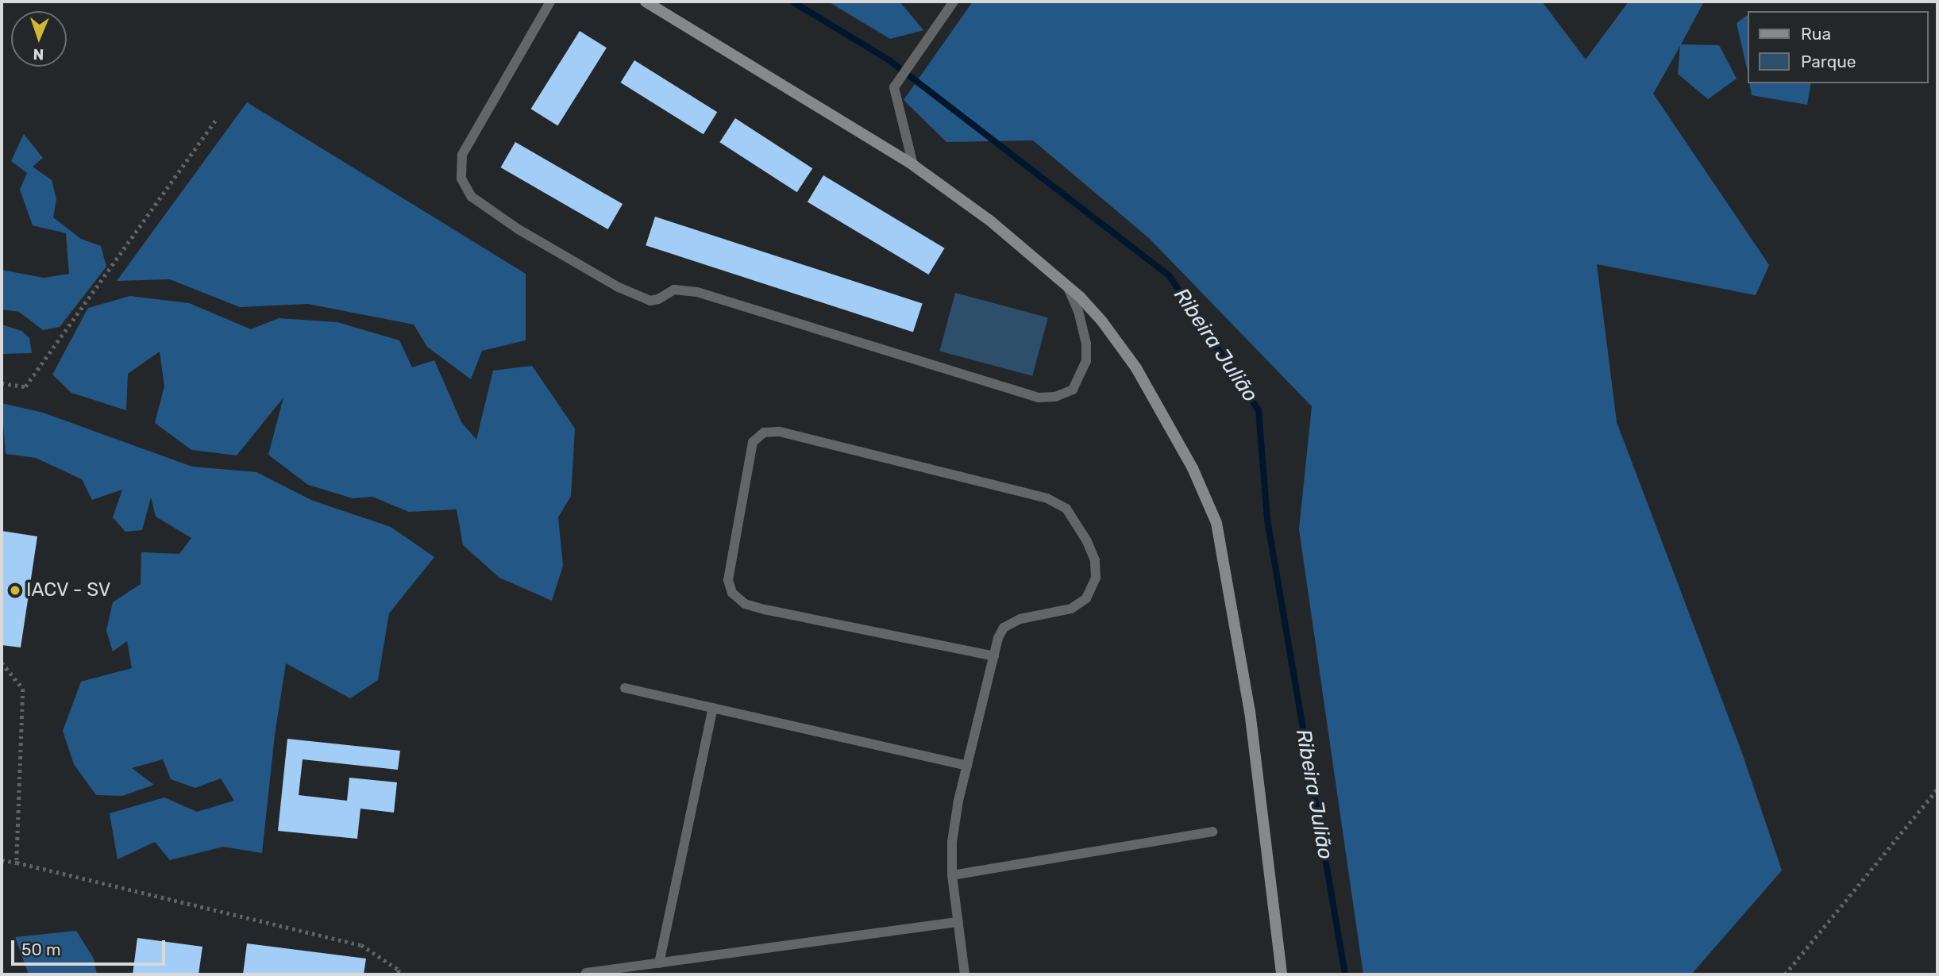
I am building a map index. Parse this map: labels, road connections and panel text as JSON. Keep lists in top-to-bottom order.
{
  "water": ["Ribeira Julião"],
  "places": ["IACV - SV"],
  "legend": ["Rua", "Parque"],
  "scale_bar": "50 m",
  "north": "bottom"
}
